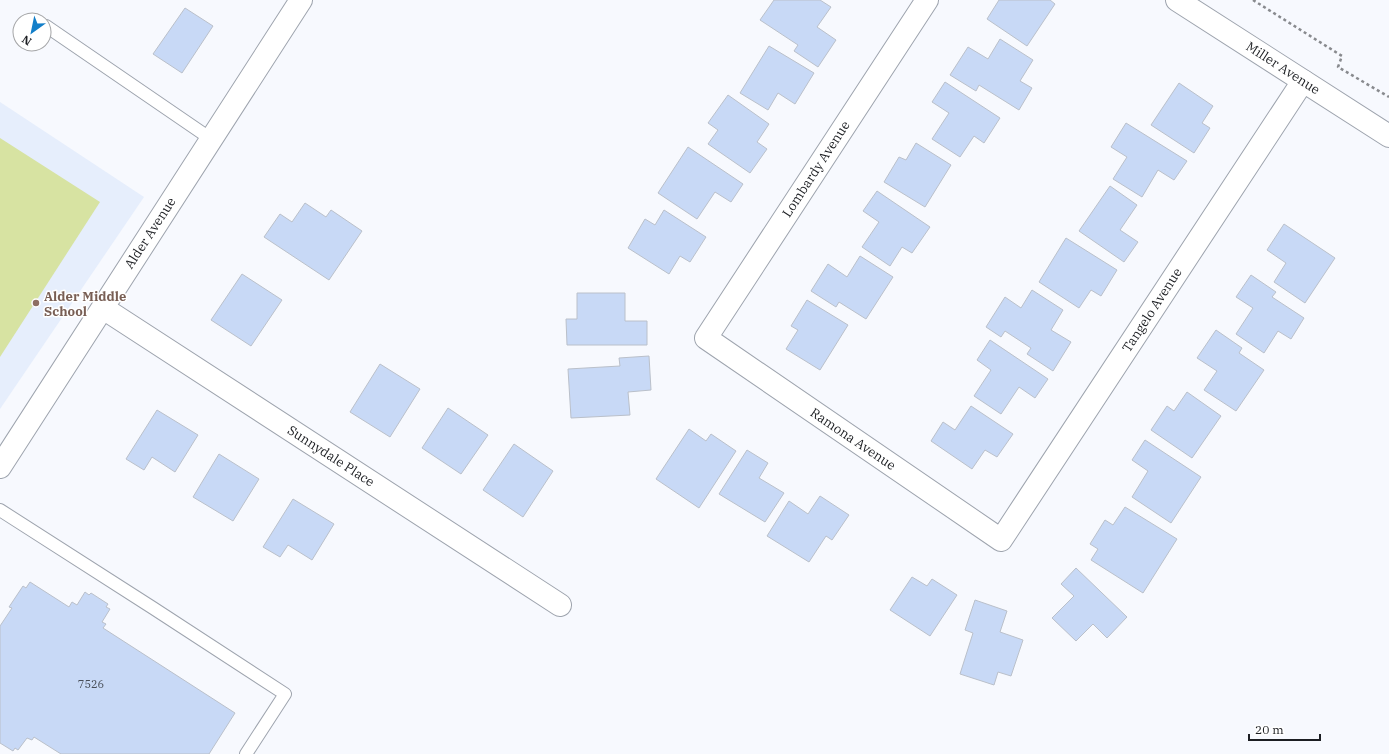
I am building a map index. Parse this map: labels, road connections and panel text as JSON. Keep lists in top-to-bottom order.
{
  "streets": {
    "street": [
      "Miller Avenue",
      "Lombardy Avenue",
      "Alder Avenue",
      "Tangelo Avenue",
      "Ramona Avenue",
      "Sunnydale Place"
    ]
  },
  "crossings": [
    ["Miller Avenue", "Tangelo Avenue"],
    ["Lombardy Avenue", "Ramona Avenue"],
    ["Alder Avenue", "Sunnydale Place"],
    ["Tangelo Avenue", "Ramona Avenue"]
  ],
  "places": ["Alder Middle School"],
  "house_numbers": ["7526"],
  "scale_bar": "20 m",
  "north": "bottom left"
}
